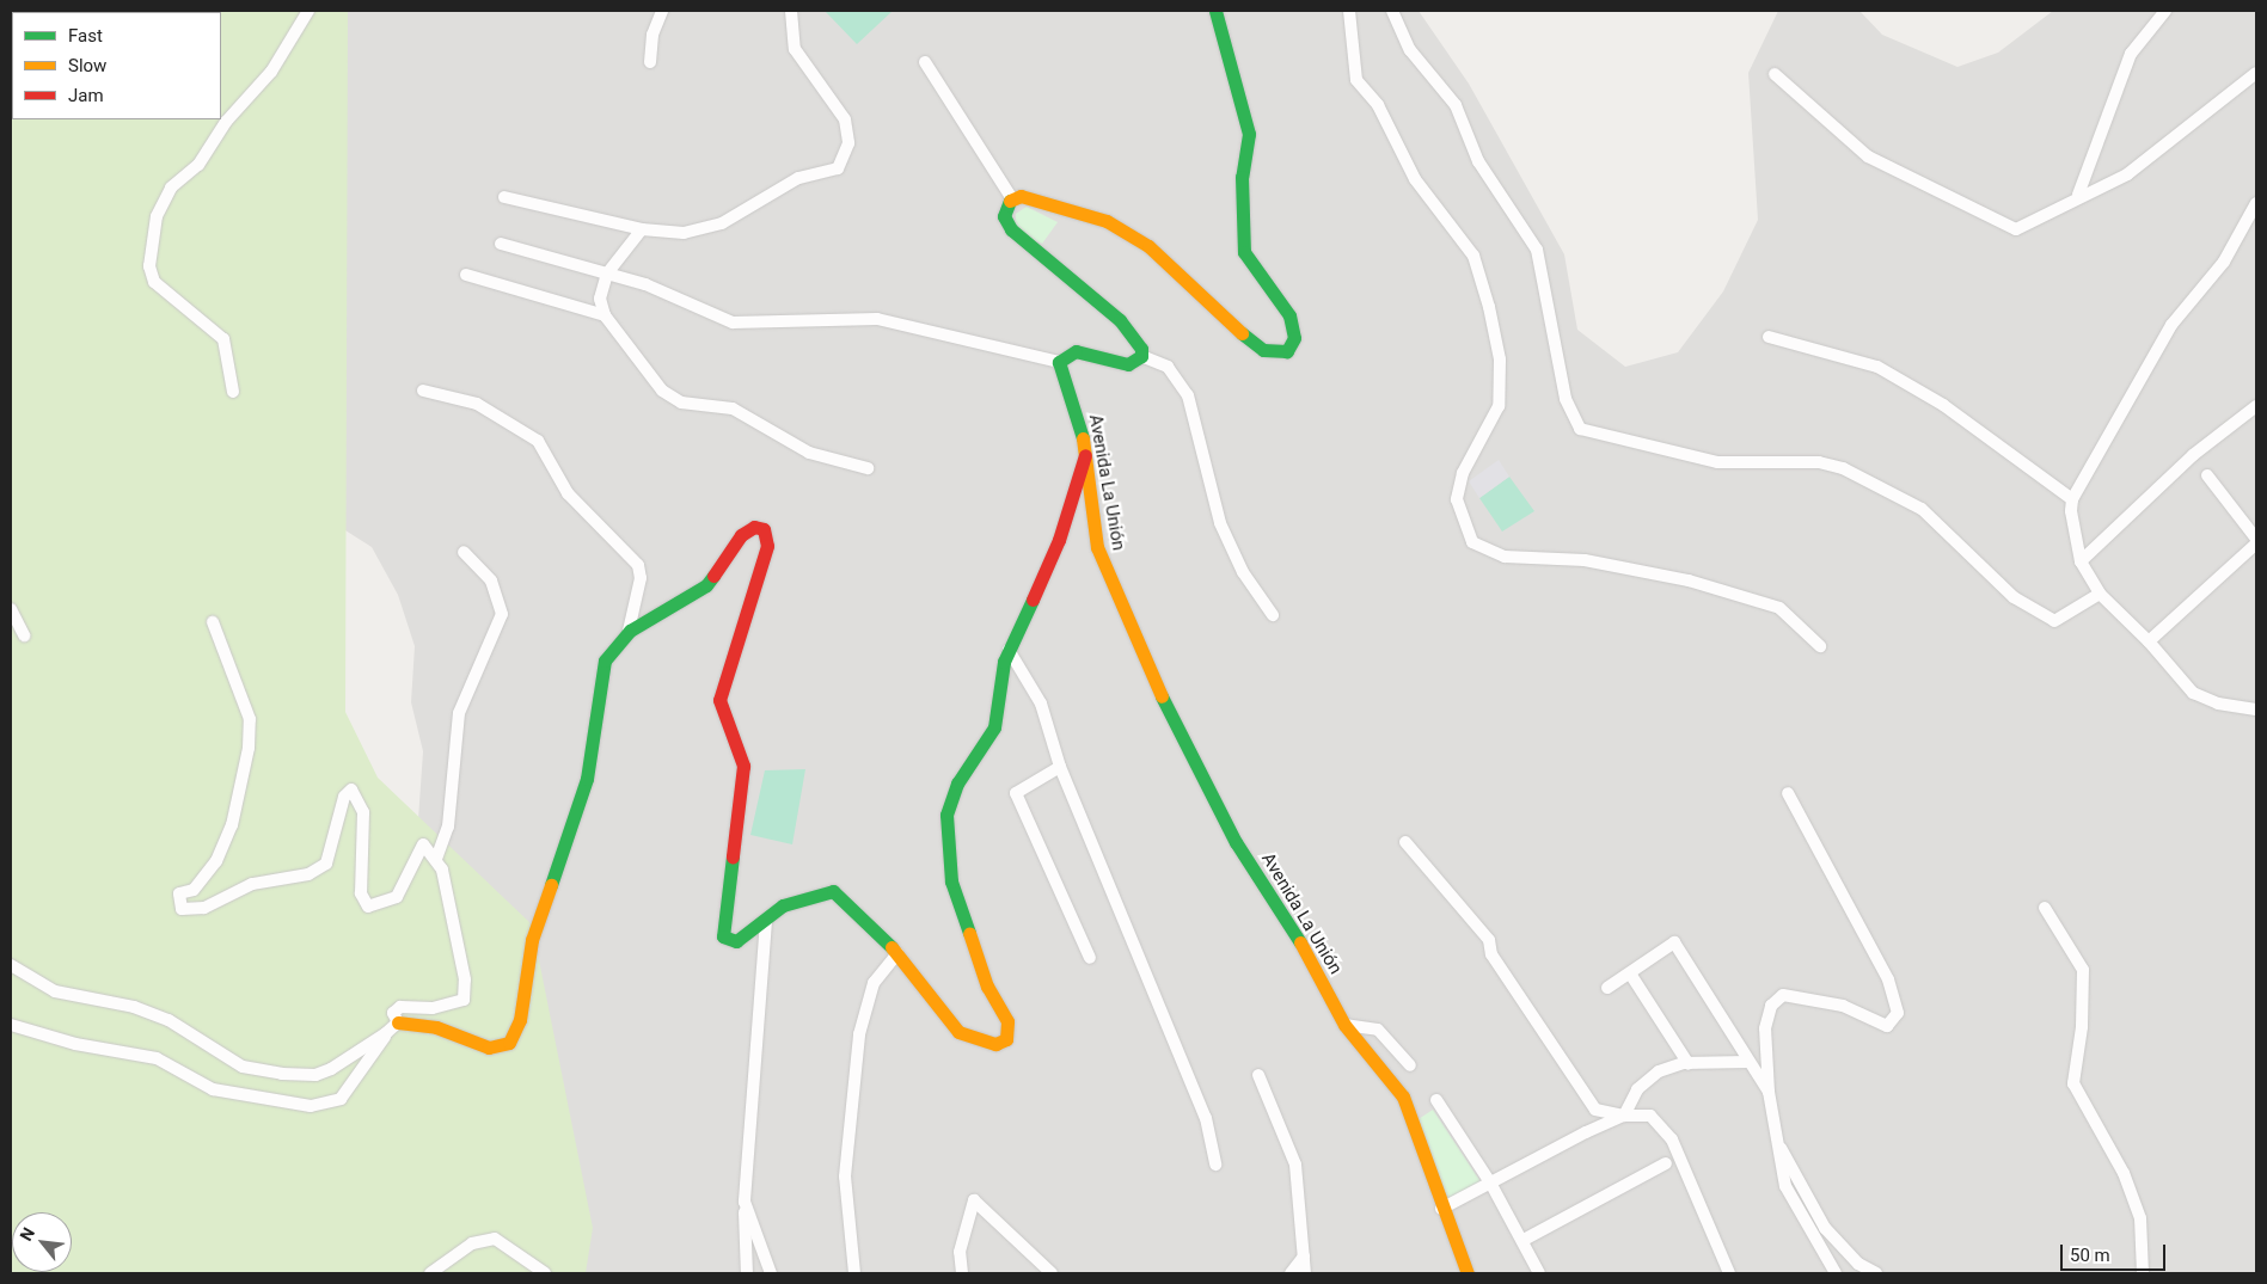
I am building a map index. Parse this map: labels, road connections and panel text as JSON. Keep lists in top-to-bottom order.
{
  "streets": {
    "street": ["Avenida La Unión"]
  },
  "legend": ["Fast", "Slow", "Jam"],
  "scale_bar": "50 m",
  "north": "top left"
}
